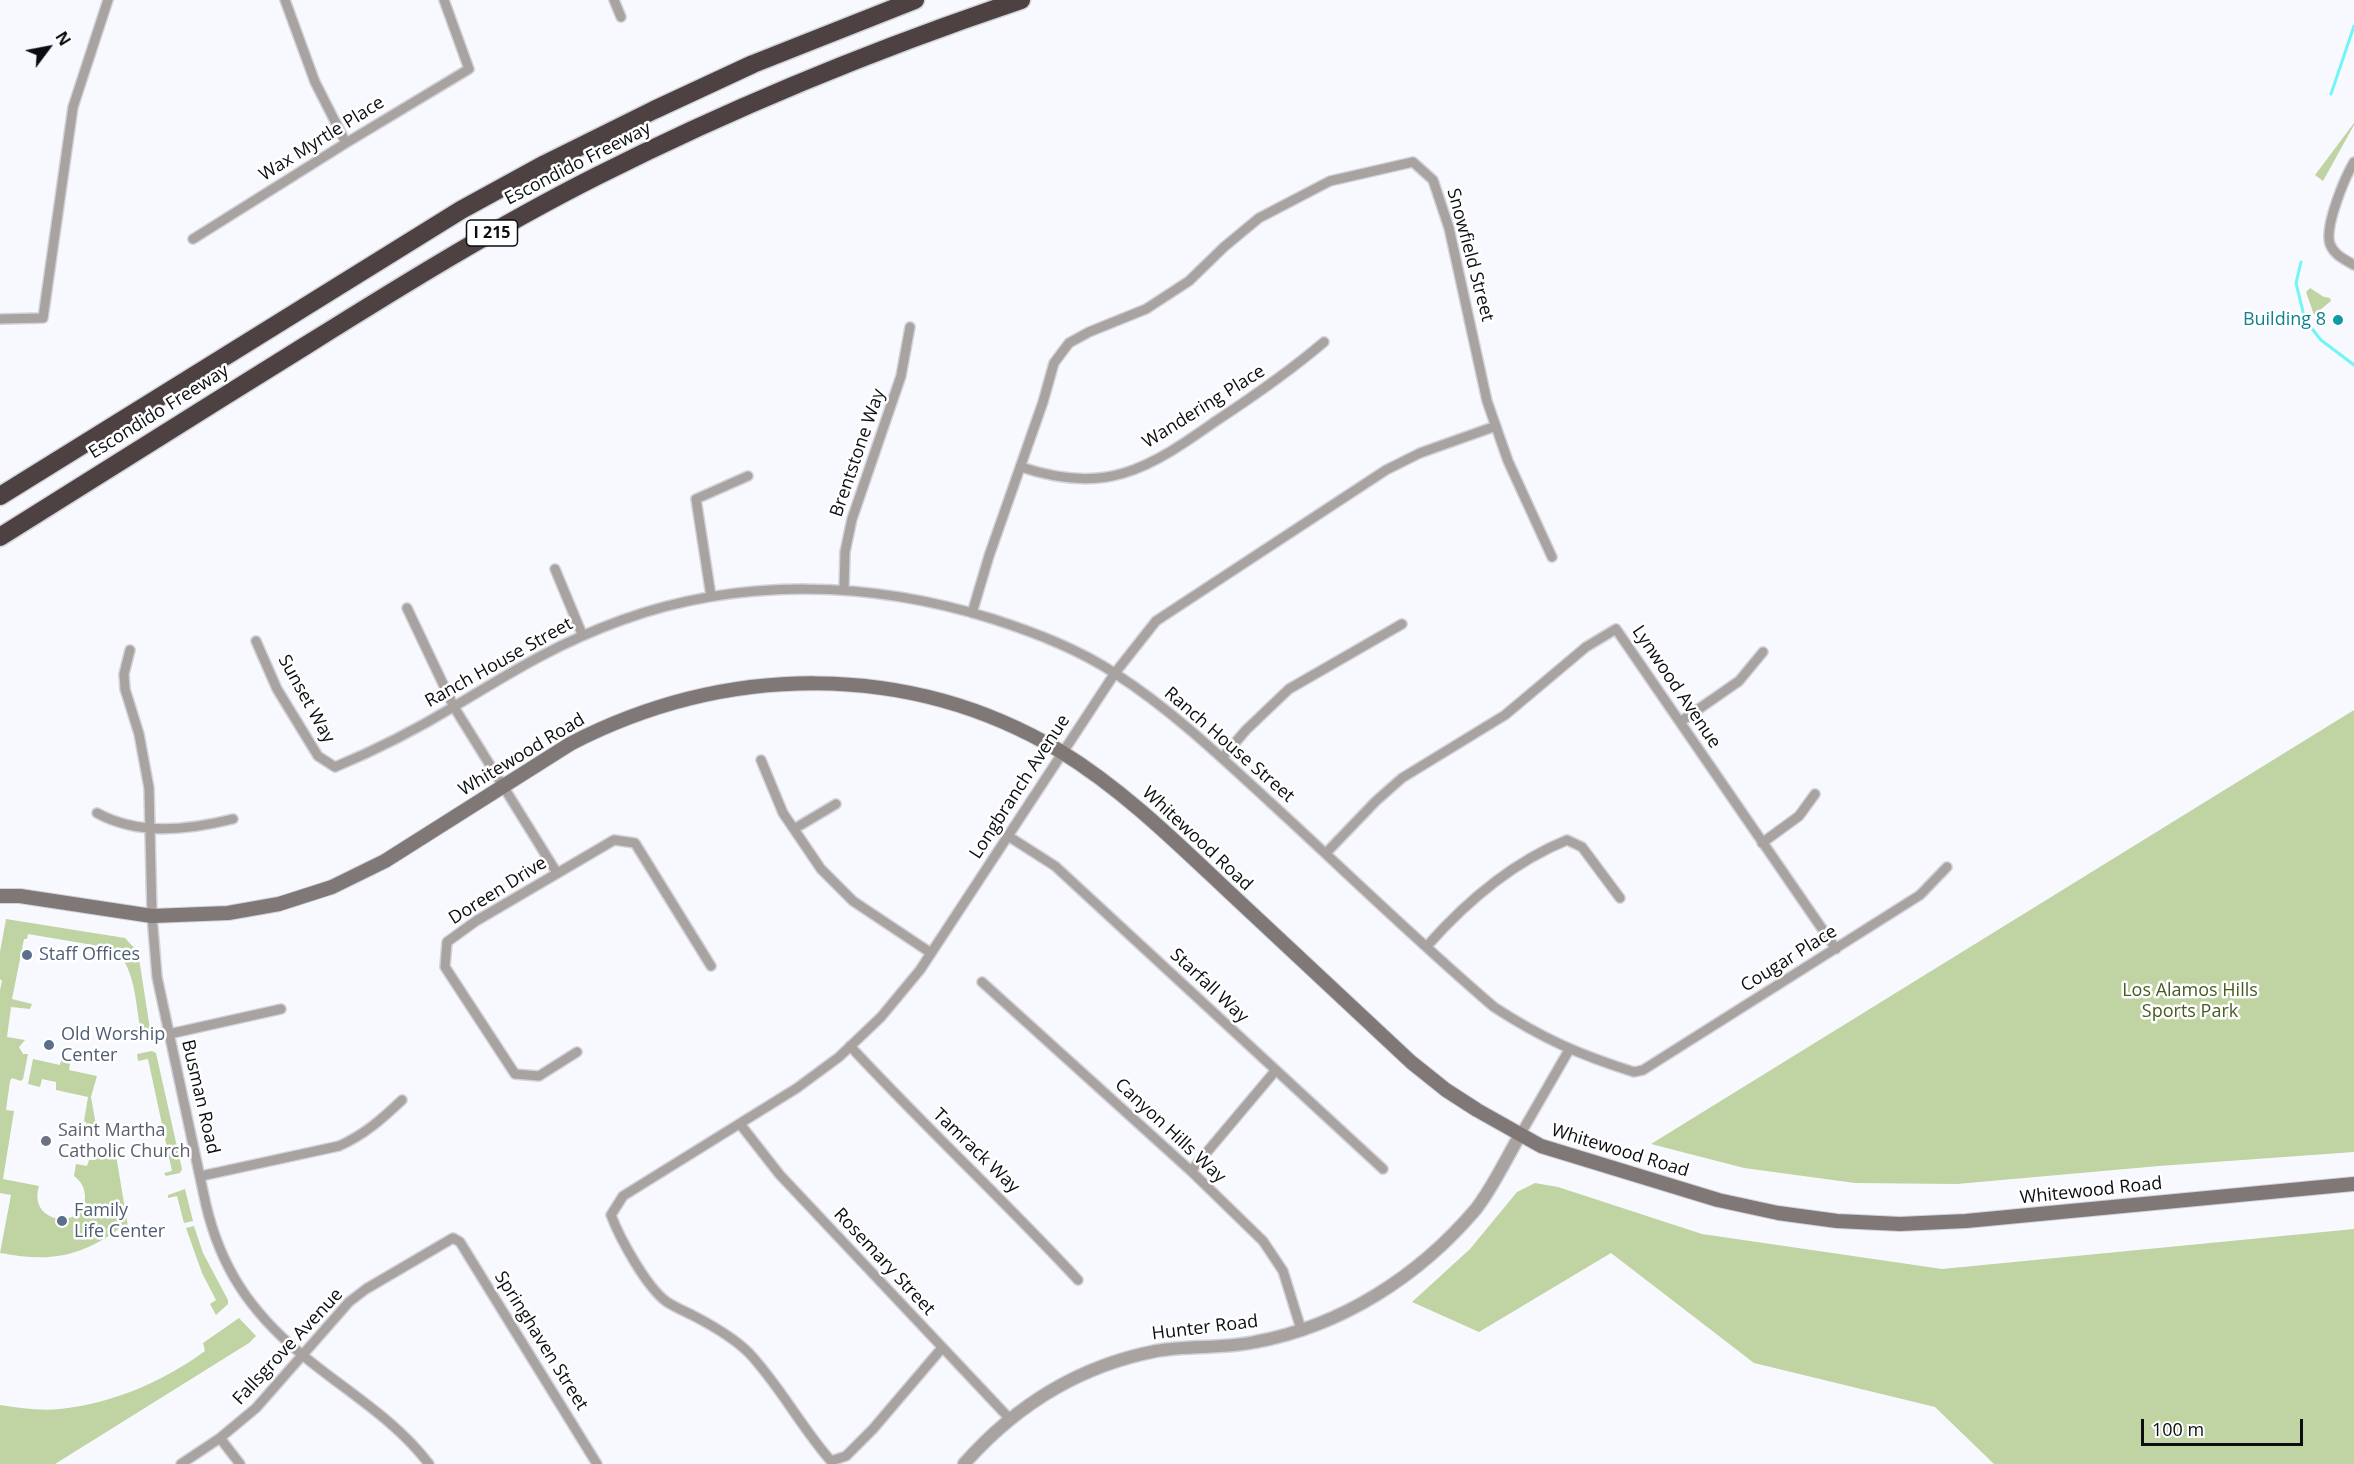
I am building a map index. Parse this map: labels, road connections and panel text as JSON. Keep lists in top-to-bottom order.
{
  "streets": {
    "highway": ["Escondido Freeway", "I 215"],
    "main road": ["Whitewood Road"],
    "street": [
      "Wax Myrtle Place",
      "Snowfield Street",
      "Wandering Place",
      "Brentstone Way",
      "Ranch House Street",
      "Lynwood Avenue",
      "Sunset Way",
      "Longbranch Avenue",
      "Doreen Drive",
      "Cougar Place",
      "Starfall Way",
      "Busman Road",
      "Canyon Hills Way",
      "Tamrack Way",
      "Rosemary Street",
      "Hunter Road",
      "Springhaven Street",
      "Fallsgrove Avenue"
    ]
  },
  "crossings": [
    ["Snowfield Street", "Wandering Place"],
    ["Snowfield Street", "Longbranch Avenue"],
    ["Brentstone Way", "Ranch House Street"],
    ["Ranch House Street", "Lynwood Avenue"],
    ["Ranch House Street", "Sunset Way"],
    ["Ranch House Street", "Longbranch Avenue"],
    ["Ranch House Street", "Cougar Place"],
    ["Ranch House Street", "Hunter Road"],
    ["Lynwood Avenue", "Cougar Place"],
    ["Whitewood Road", "Longbranch Avenue"],
    ["Whitewood Road", "Busman Road"],
    ["Whitewood Road", "Hunter Road"],
    ["Longbranch Avenue", "Starfall Way"],
    ["Longbranch Avenue", "Tamrack Way"],
    ["Longbranch Avenue", "Rosemary Street"],
    ["Busman Road", "Fallsgrove Avenue"],
    ["Canyon Hills Way", "Hunter Road"],
    ["Rosemary Street", "Hunter Road"],
    ["Springhaven Street", "Fallsgrove Avenue"]
  ],
  "parks": ["Los Alamos Hills Sports Park"],
  "places": [
    "Building 8",
    "Staff Offices",
    "Old Worship Center",
    "Saint Martha Catholic Church",
    "Family Life Center"
  ],
  "scale_bar": "100 m",
  "north": "top right"
}
